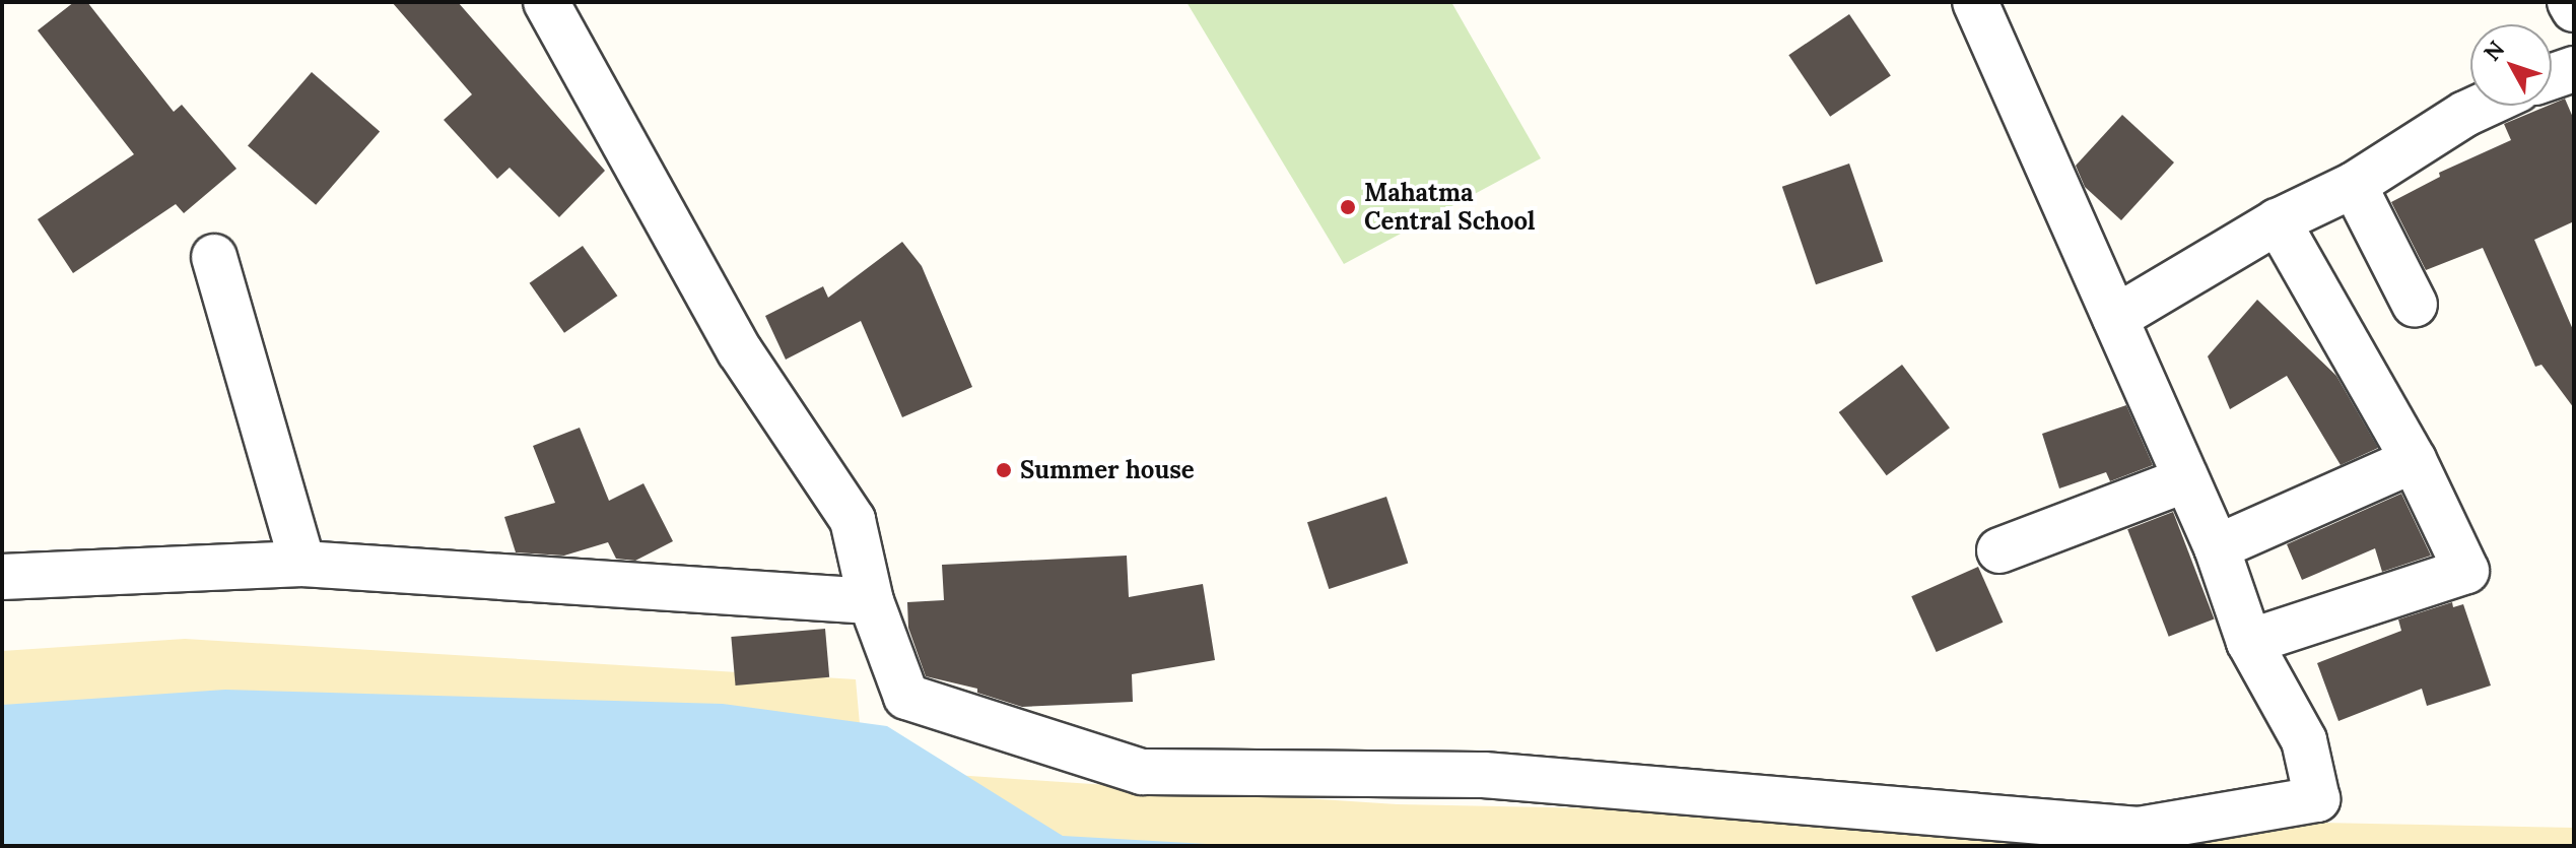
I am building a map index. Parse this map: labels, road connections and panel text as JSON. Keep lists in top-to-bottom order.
{
  "places": ["Mahatma Central School", "Summer house"],
  "north": "top left"
}
